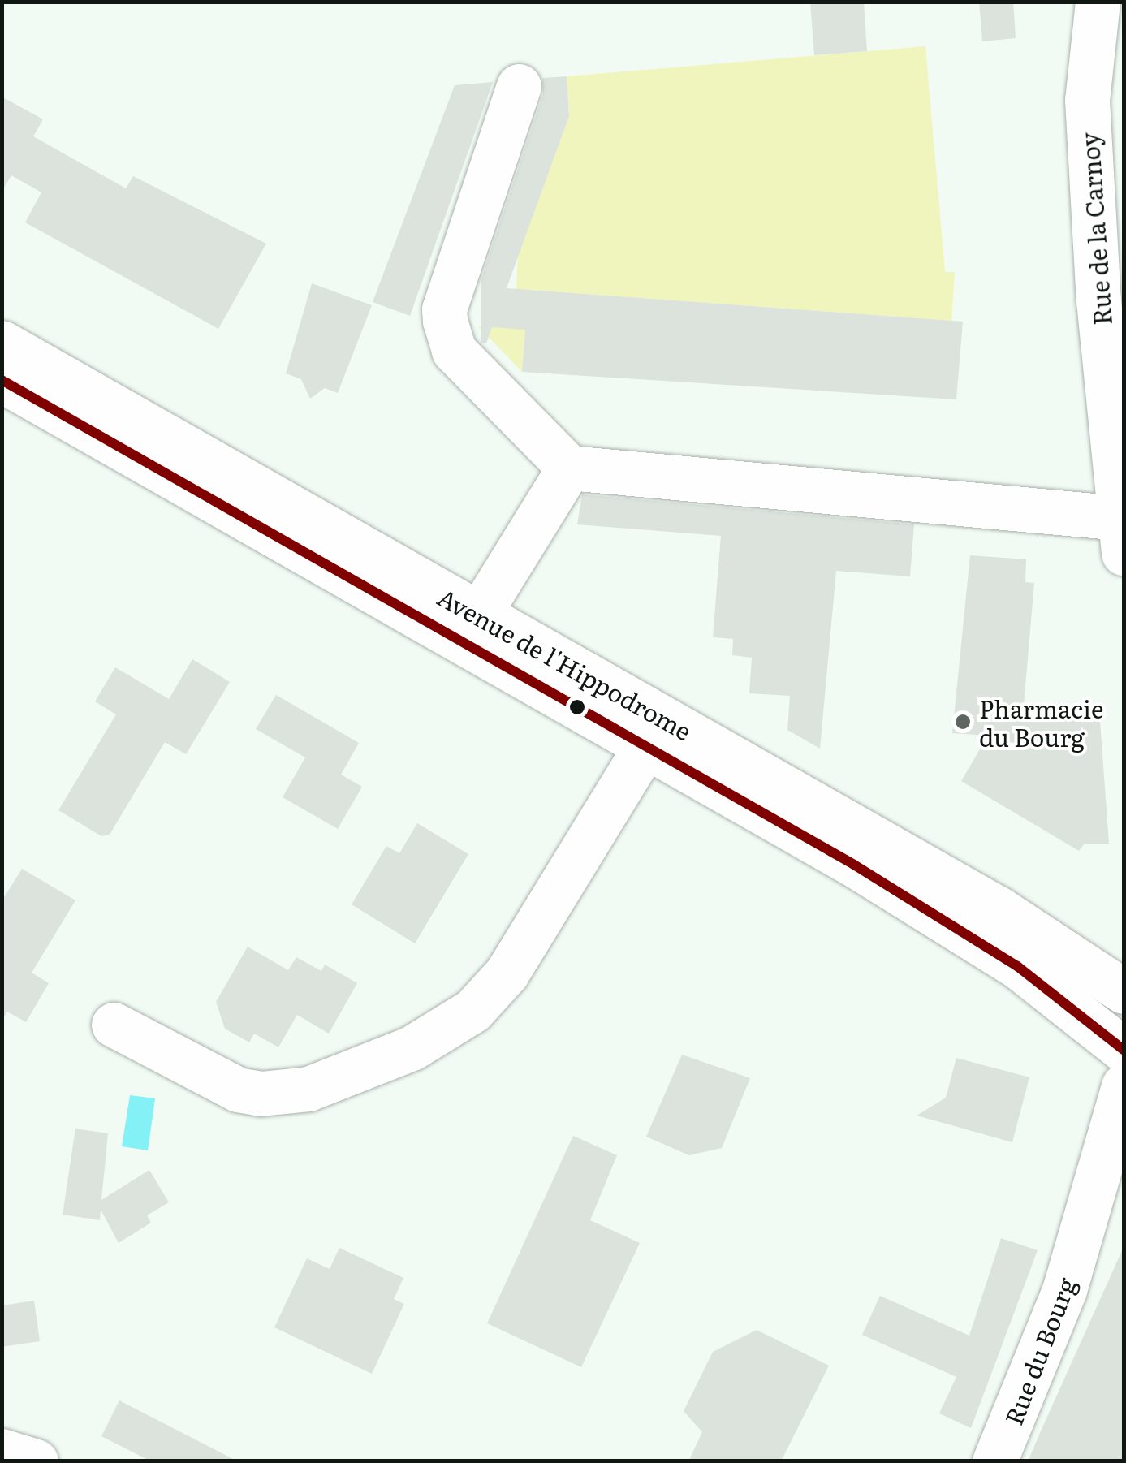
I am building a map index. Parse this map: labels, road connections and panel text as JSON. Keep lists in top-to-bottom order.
{
  "streets": {
    "main road": ["Rue de la Carnoy", "Avenue de l'Hippodrome", "Rue du Bourg"]
  },
  "places": ["Pharmacie du Bourg"]
}
